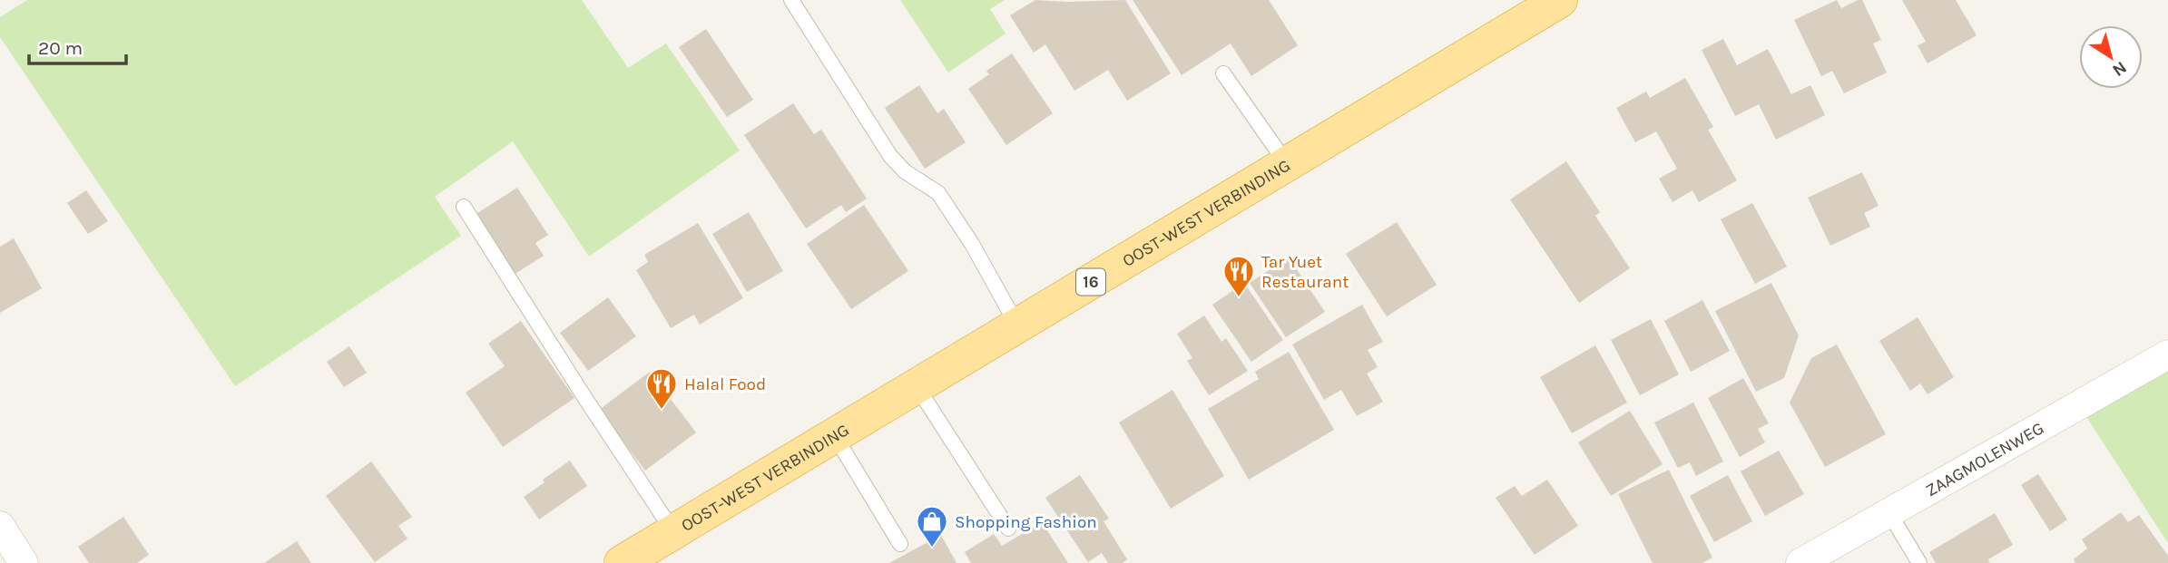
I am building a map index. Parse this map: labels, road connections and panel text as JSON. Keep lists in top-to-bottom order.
{
  "streets": {
    "main road": ["OOST-WEST VERBINDING", "16"],
    "street": ["ZAAGMOLENWEG"]
  },
  "places": {
    "restaurant": ["Tar Yuet Restaurant", "Halal Food"],
    "shop": ["Shopping Fashion"]
  },
  "scale_bar": "20 m",
  "north": "bottom right"
}
